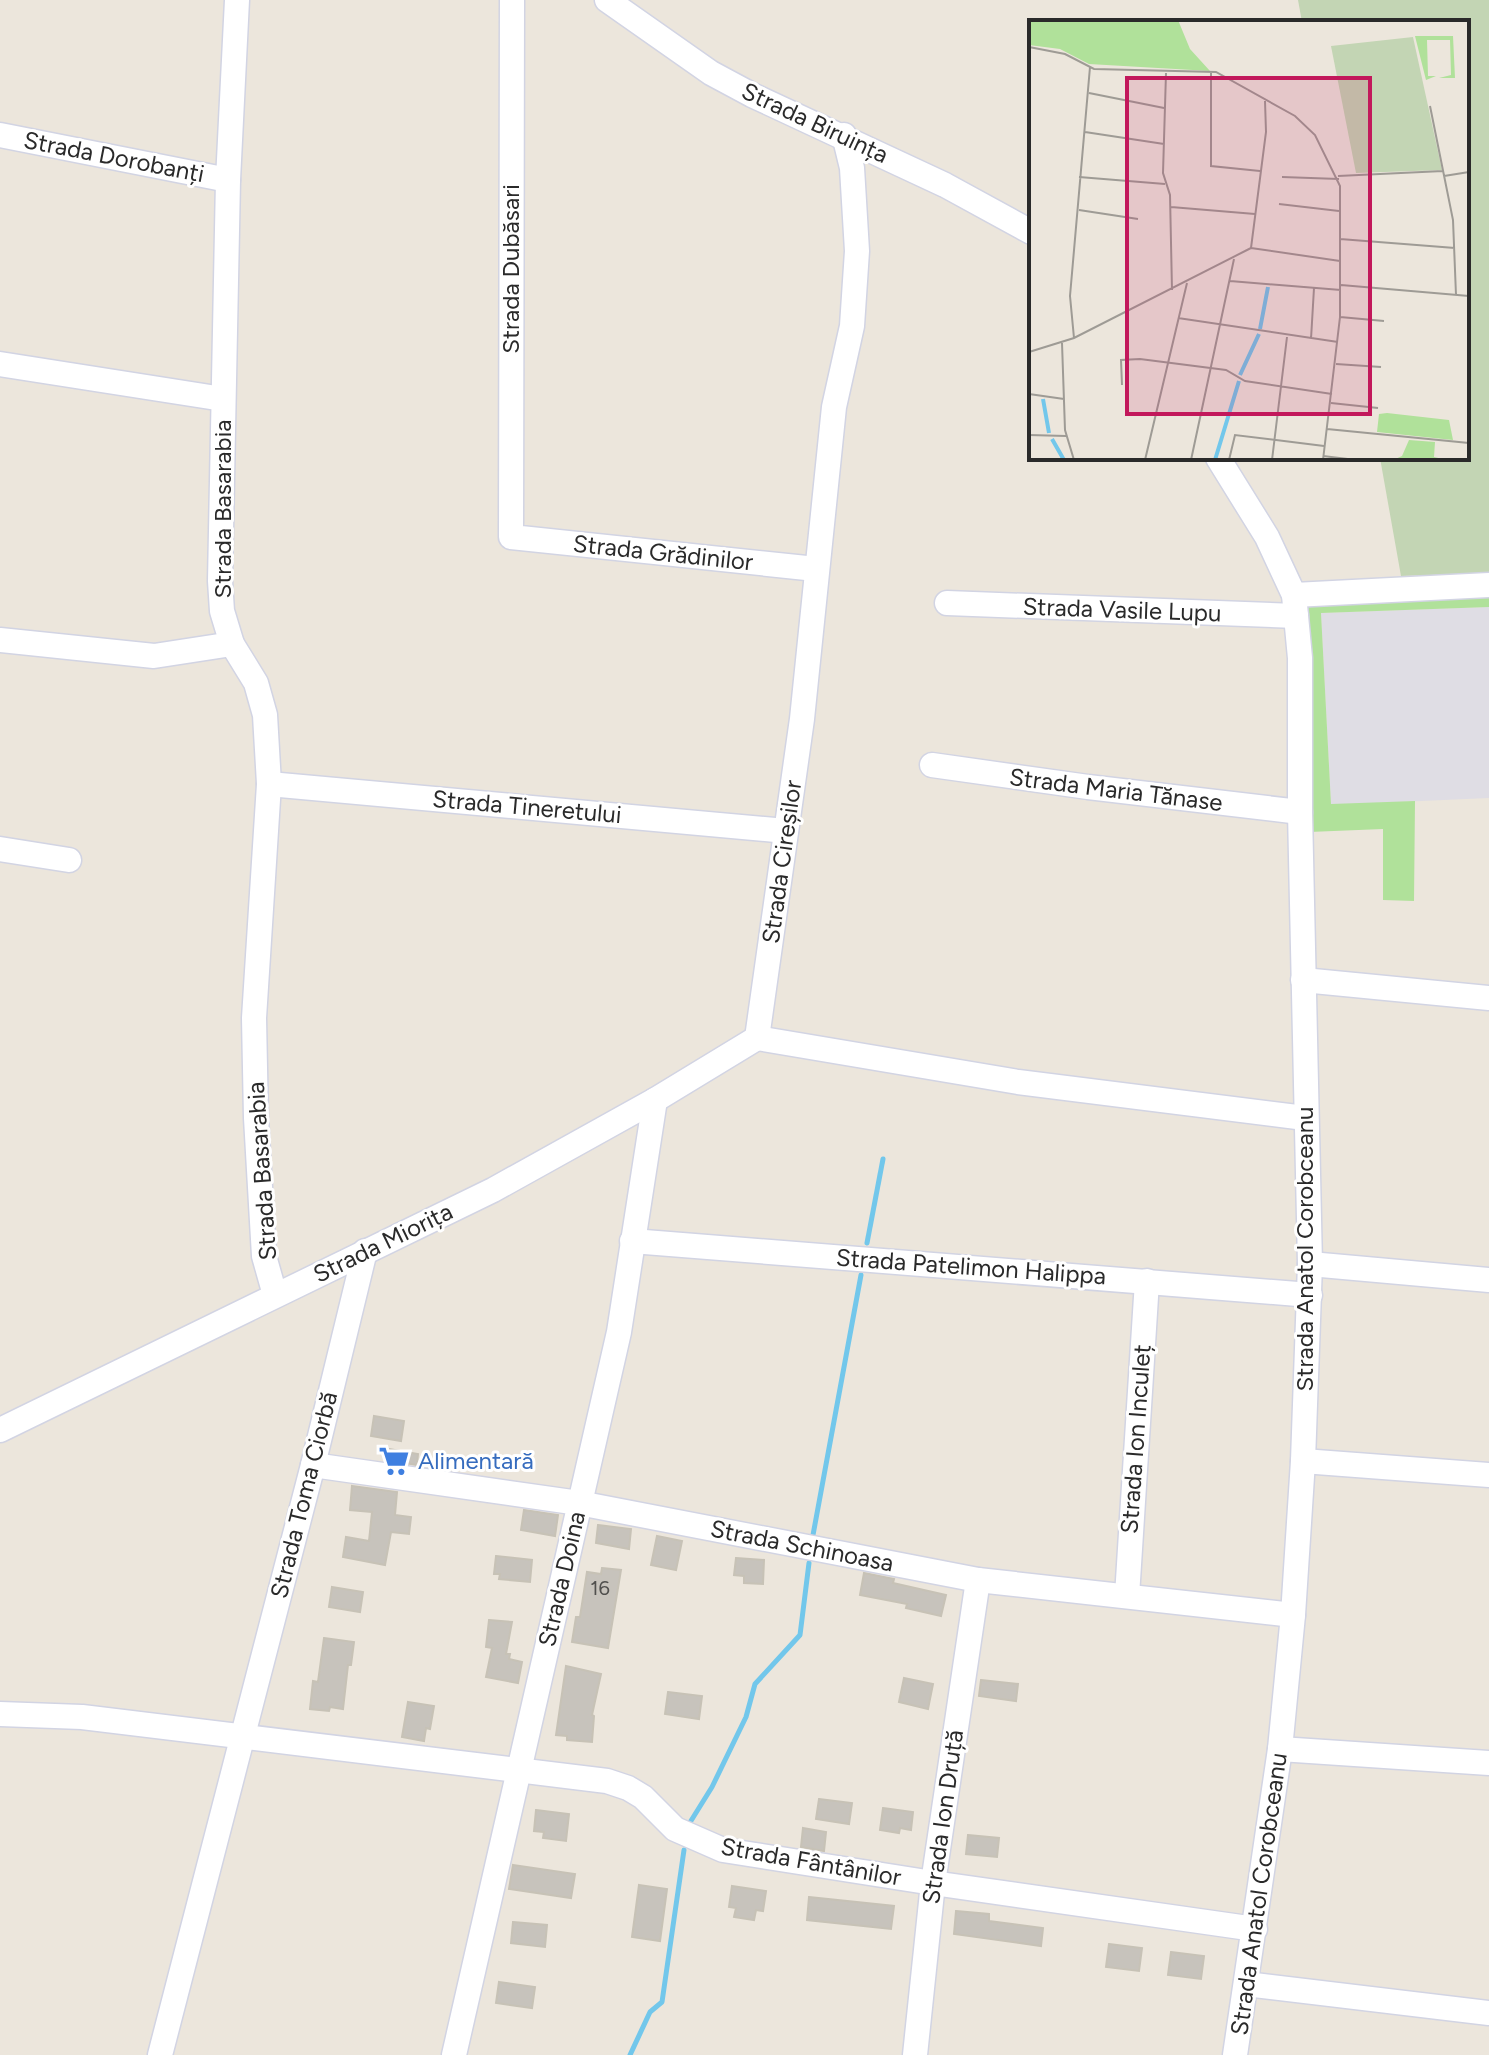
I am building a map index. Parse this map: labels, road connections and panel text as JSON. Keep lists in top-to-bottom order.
{
  "streets": {
    "street": [
      "Strada Biruința",
      "Strada Dorobanți",
      "Strada Dubăsari",
      "Strada Basarabia",
      "Strada Grădinilor",
      "Strada Vasile Lupu",
      "Strada Maria Tănase",
      "Strada Tineretului",
      "Strada Cireșilor",
      "Strada Miorița",
      "Strada Anatol Corobceanu",
      "Strada Patelimon Halippa",
      "Strada Ion Inculeț",
      "Strada Toma Ciorbă",
      "Strada Schinoasa",
      "Strada Doina",
      "Strada Ion Druță",
      "Strada Fântânilor"
    ]
  },
  "crossings": [
    ["Strada Biruința", "Strada Cireșilor"],
    ["Strada Dorobanți", "Strada Basarabia"],
    ["Strada Dubăsari", "Strada Grădinilor"],
    ["Strada Basarabia", "Strada Tineretului"],
    ["Strada Basarabia", "Strada Miorița"],
    ["Strada Grădinilor", "Strada Cireșilor"],
    ["Strada Vasile Lupu", "Strada Anatol Corobceanu"],
    ["Strada Maria Tănase", "Strada Anatol Corobceanu"],
    ["Strada Tineretului", "Strada Cireșilor"],
    ["Strada Cireșilor", "Strada Miorița"],
    ["Strada Miorița", "Strada Toma Ciorbă"],
    ["Strada Miorița", "Strada Doina"],
    ["Strada Anatol Corobceanu", "Strada Patelimon Halippa"],
    ["Strada Anatol Corobceanu", "Strada Schinoasa"],
    ["Strada Anatol Corobceanu", "Strada Fântânilor"],
    ["Strada Patelimon Halippa", "Strada Ion Inculeț"],
    ["Strada Patelimon Halippa", "Strada Doina"],
    ["Strada Ion Inculeț", "Strada Schinoasa"],
    ["Strada Toma Ciorbă", "Strada Schinoasa"],
    ["Strada Toma Ciorbă", "Strada Fântânilor"],
    ["Strada Schinoasa", "Strada Doina"],
    ["Strada Schinoasa", "Strada Ion Druță"],
    ["Strada Doina", "Strada Fântânilor"],
    ["Strada Ion Druță", "Strada Fântânilor"]
  ],
  "places": {
    "supermarket": ["Alimentară"]
  },
  "house_numbers": ["16"]
}
